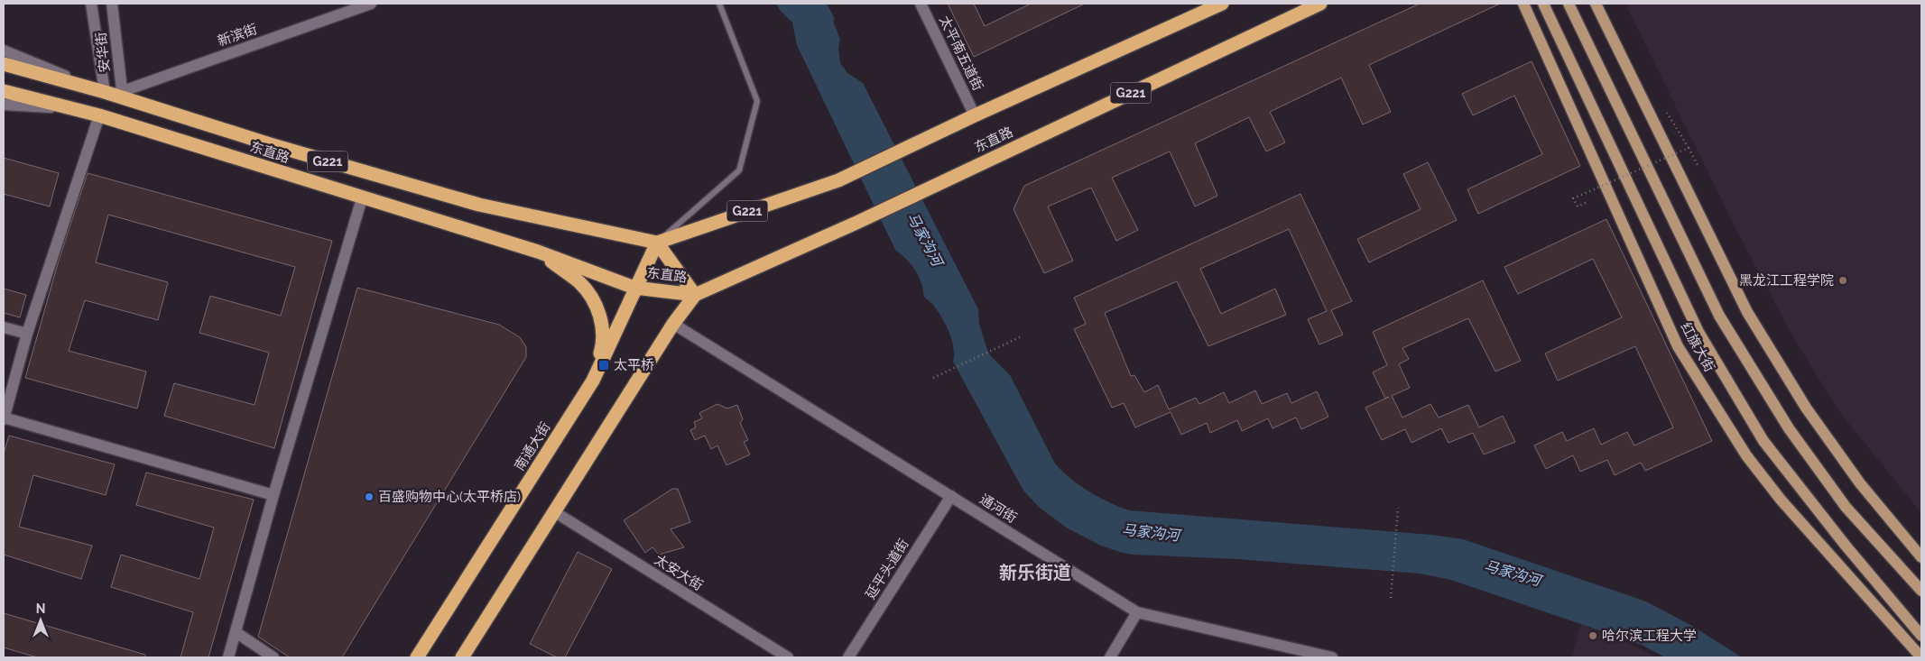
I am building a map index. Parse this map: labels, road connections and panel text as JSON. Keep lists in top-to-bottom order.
{
  "streets": {
    "highway": ["G221", "东直路", "南通大街"],
    "main road": ["红旗大街"],
    "street": [
      "新滨街",
      "安华街",
      "太平南五道街",
      "通河街",
      "延平头道街",
      "太安大街"
    ]
  },
  "crossings": [
    ["新滨街", "安华街"],
    ["新滨街", "东直路"],
    ["安华街", "东直路"],
    ["太平南五道街", "G221"],
    ["G221", "东直路"],
    ["G221", "南通大街"],
    ["东直路", "南通大街"],
    ["通河街", "延平头道街"]
  ],
  "districts": ["新乐街道"],
  "water": ["马家沟河"],
  "places": {
    "other": ["黑龙江工程学院", "百盛购物中心(太平桥店)", "哈尔滨工程大学"],
    "transit": ["太平桥"]
  },
  "north": "top"
}
